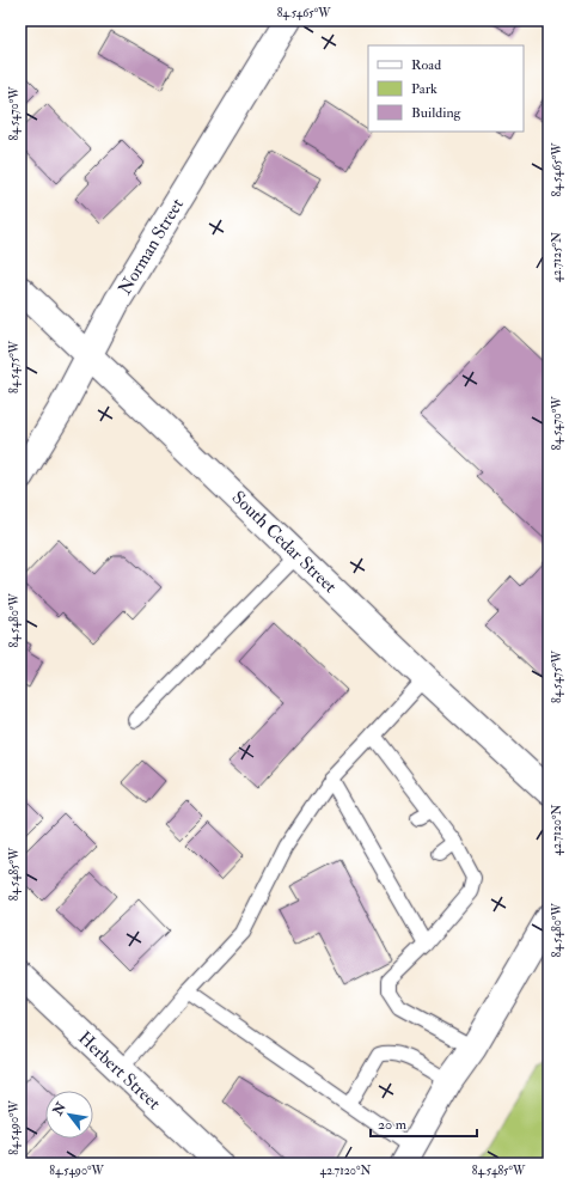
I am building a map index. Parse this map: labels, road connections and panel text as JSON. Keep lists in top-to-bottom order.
{
  "streets": {
    "street": ["Norman Street", "South Cedar Street", "Herbert Street"]
  },
  "crossings": [
    ["Norman Street", "South Cedar Street"]
  ],
  "legend": ["Road", "Park", "Building"],
  "scale_bar": "20 m",
  "north": "top left",
  "coordinates": [
    "84.5465°W",
    "84.5470°W",
    "42.7125°N",
    "84.5475°W",
    "84.5480°W",
    "42.7120°N",
    "84.5485°W",
    "84.5490°W"
  ]
}
